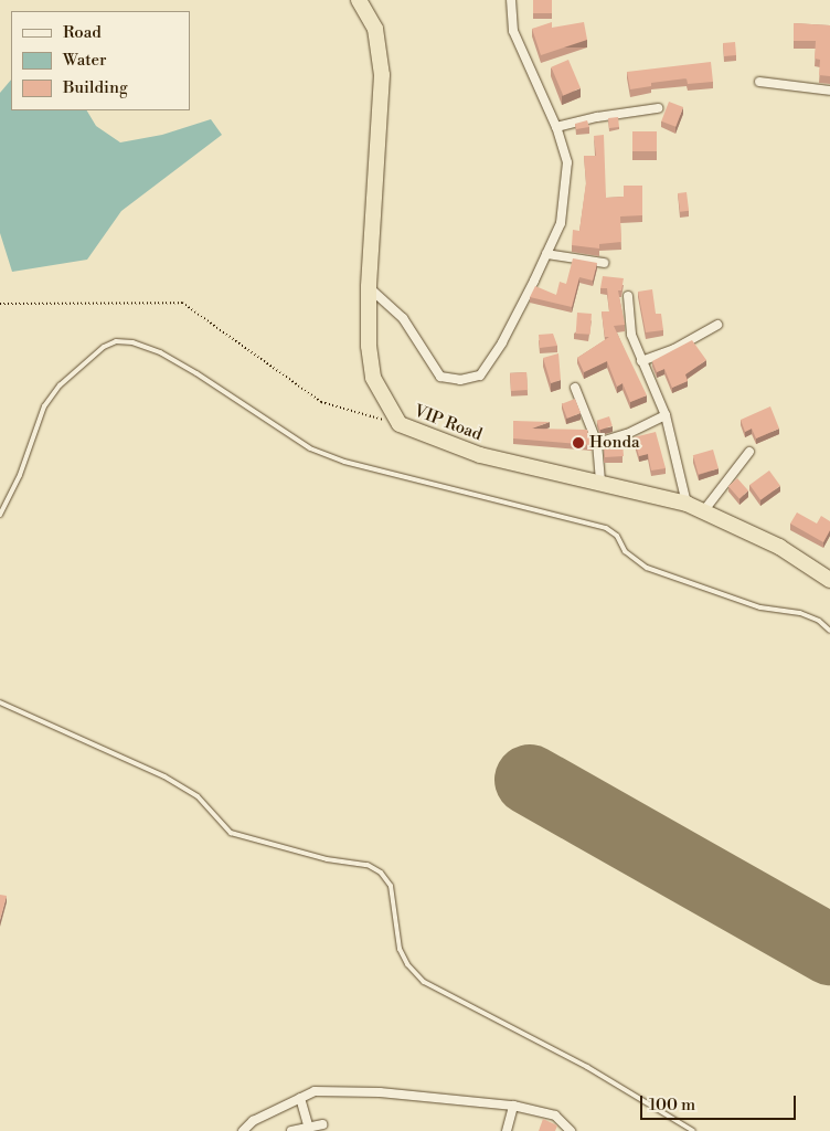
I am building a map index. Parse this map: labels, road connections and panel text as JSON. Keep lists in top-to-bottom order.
{
  "streets": {
    "highway": ["VIP Road"]
  },
  "places": ["Honda"],
  "legend": ["Road", "Water", "Building"],
  "scale_bar": "100 m"
}
